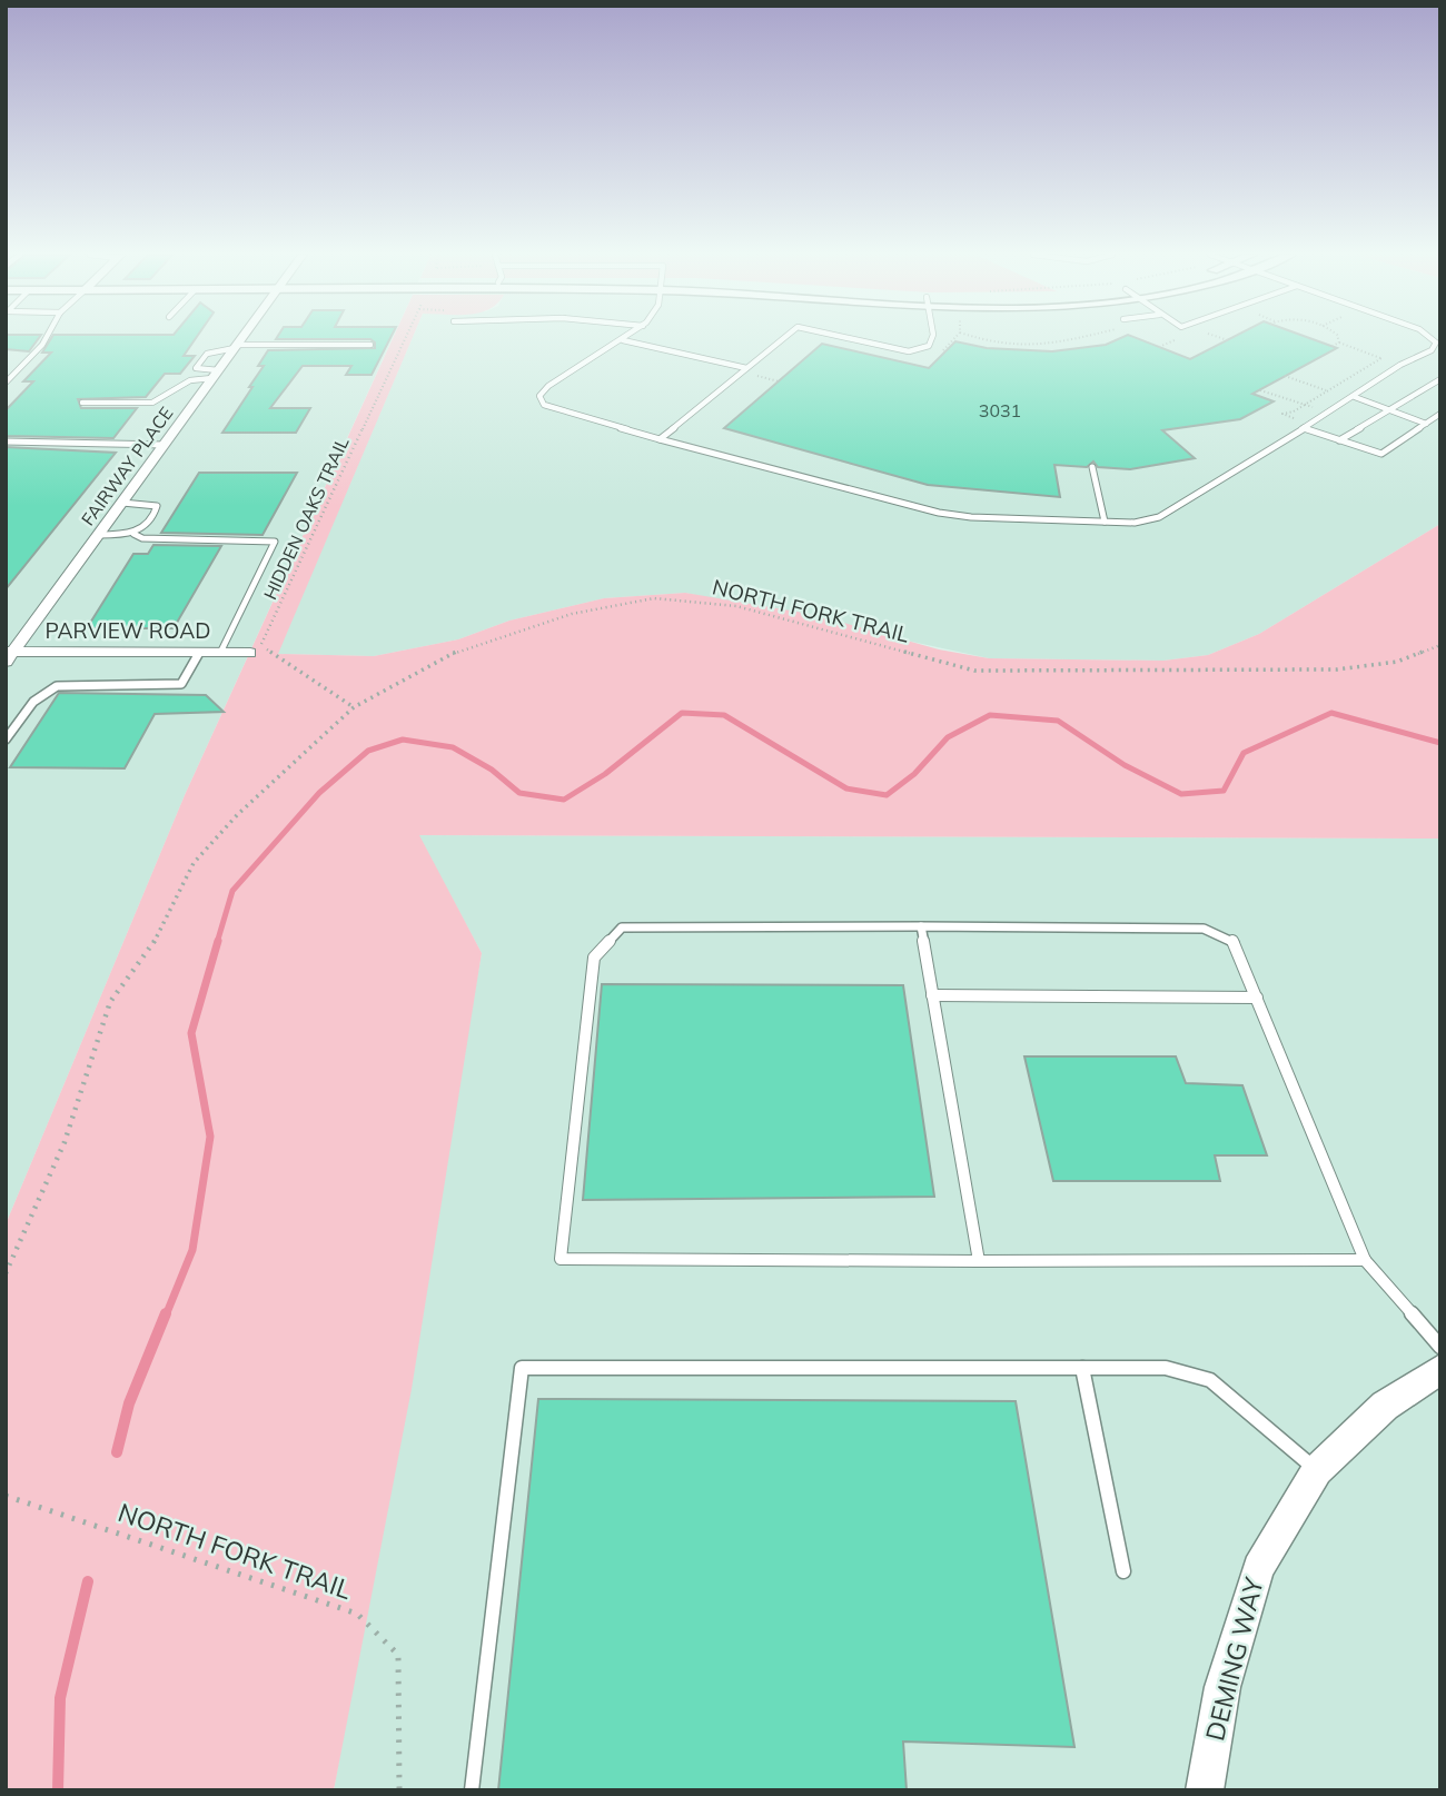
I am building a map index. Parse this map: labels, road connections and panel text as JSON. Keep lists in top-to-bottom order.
{
  "streets": {
    "street": ["FAIRWAY PLACE", "PARVIEW ROAD", "DEMING WAY"],
    "path": ["HIDDEN OAKS TRAIL", "NORTH FORK TRAIL"]
  },
  "crossings": [
    ["FAIRWAY PLACE", "PARVIEW ROAD"],
    ["HIDDEN OAKS TRAIL", "NORTH FORK TRAIL"]
  ],
  "house_numbers": ["3031"]
}
